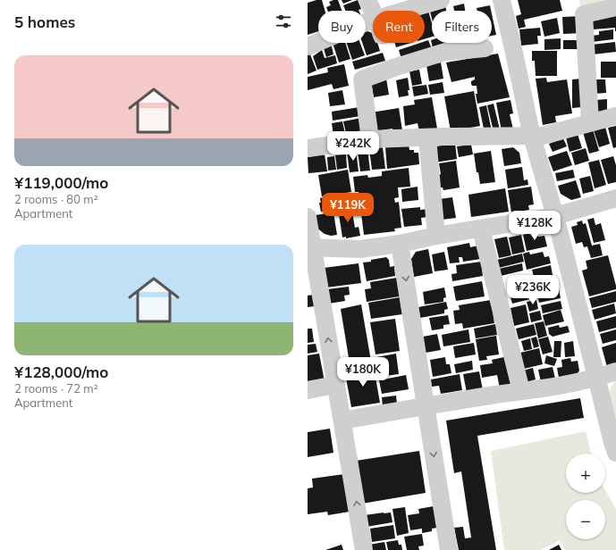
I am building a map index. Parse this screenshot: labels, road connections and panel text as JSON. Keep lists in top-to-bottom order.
{
  "page": {
    "heading": "5 homes",
    "chip": ["Buy", "Rent", "Filters"],
    "list": [
      {
        "name": "¥119,000/mo",
        "note": "2 rooms · 80 m² · Apartment"
      },
      {
        "name": "¥128,000/mo",
        "note": "2 rooms · 72 m² · Apartment"
      }
    ],
    "price": [
      "¥242K",
      "¥119K",
      "¥128K",
      "¥236K",
      "¥180K"
    ],
    "map_buttons": ["+", "−"]
  }
}
